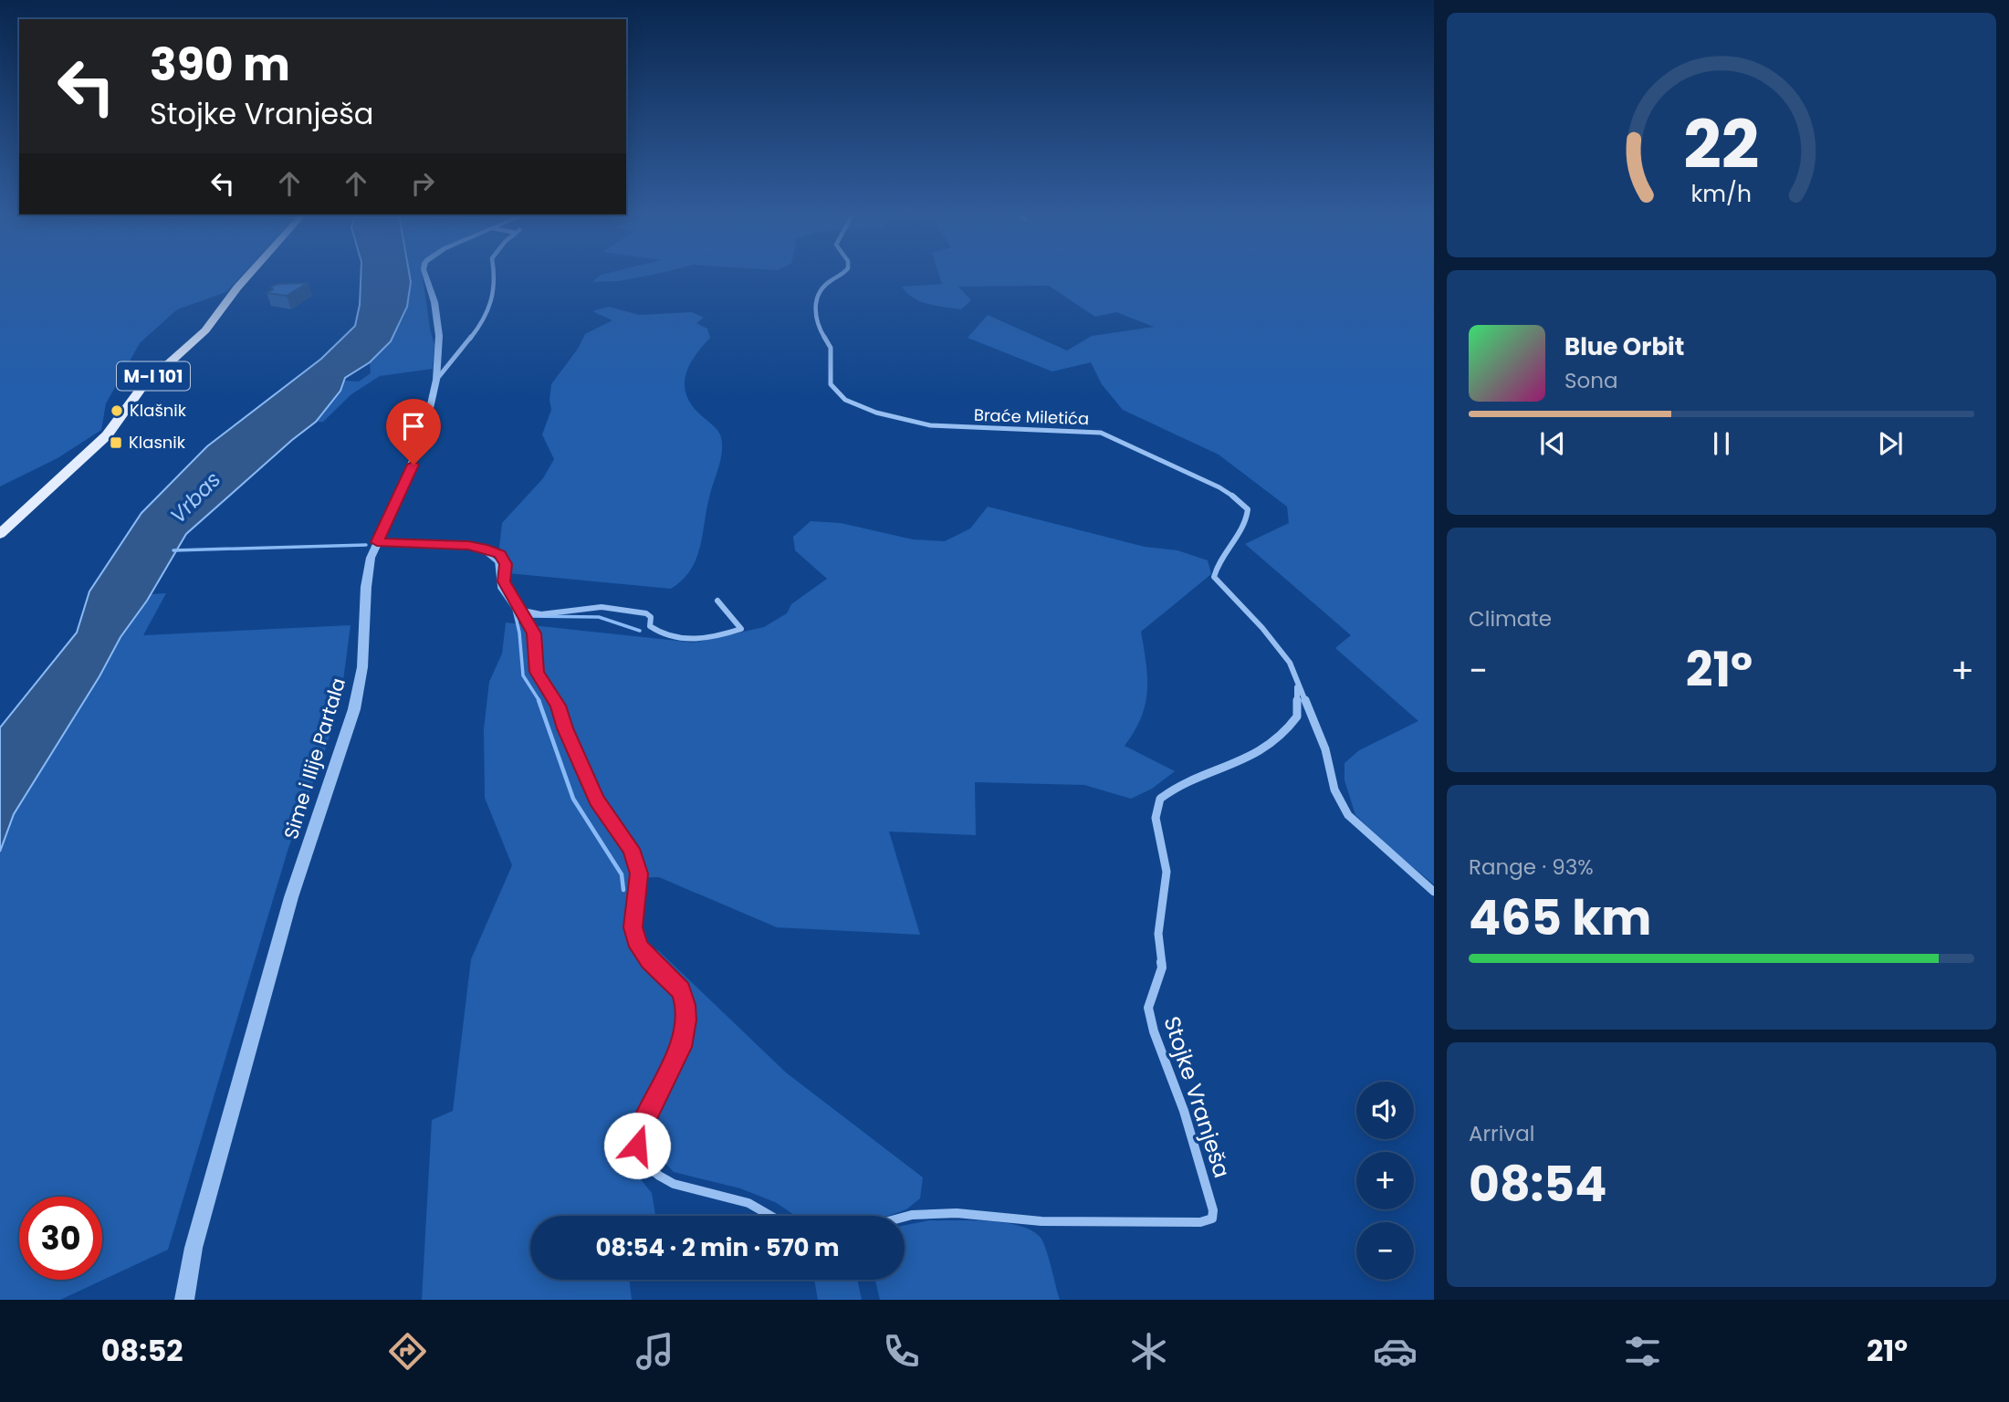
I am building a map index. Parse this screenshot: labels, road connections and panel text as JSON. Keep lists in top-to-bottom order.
{
  "streets": {
    "main road": ["M-I 101"],
    "street": ["Braće Miletića", "Sime i Ilije Partala", "Stojke Vranješa"]
  },
  "crossings": [
    ["Braće Miletića", "Stojke Vranješa"]
  ],
  "water": ["Vrbas"],
  "places": {
    "other": ["Klašnik"],
    "transit": ["Klasnik"]
  },
  "page": {
    "turn": ["390 m", "Stojke Vranješa"],
    "song": ["Blue Orbit", "Sona"],
    "tile": [
      "Climate",
      ["Range · 93%", "465 km"],
      ["Arrival", "08:54"]
    ],
    "heat": ["−", "21°", "+"],
    "map_buttons": ["+", "−"],
    "limit": "30",
    "trip": "08:54 · 2 min · 570 m",
    "tabs": ["08:52", "21°"],
    "gauge": ["22", "km/h"]
  }
}
